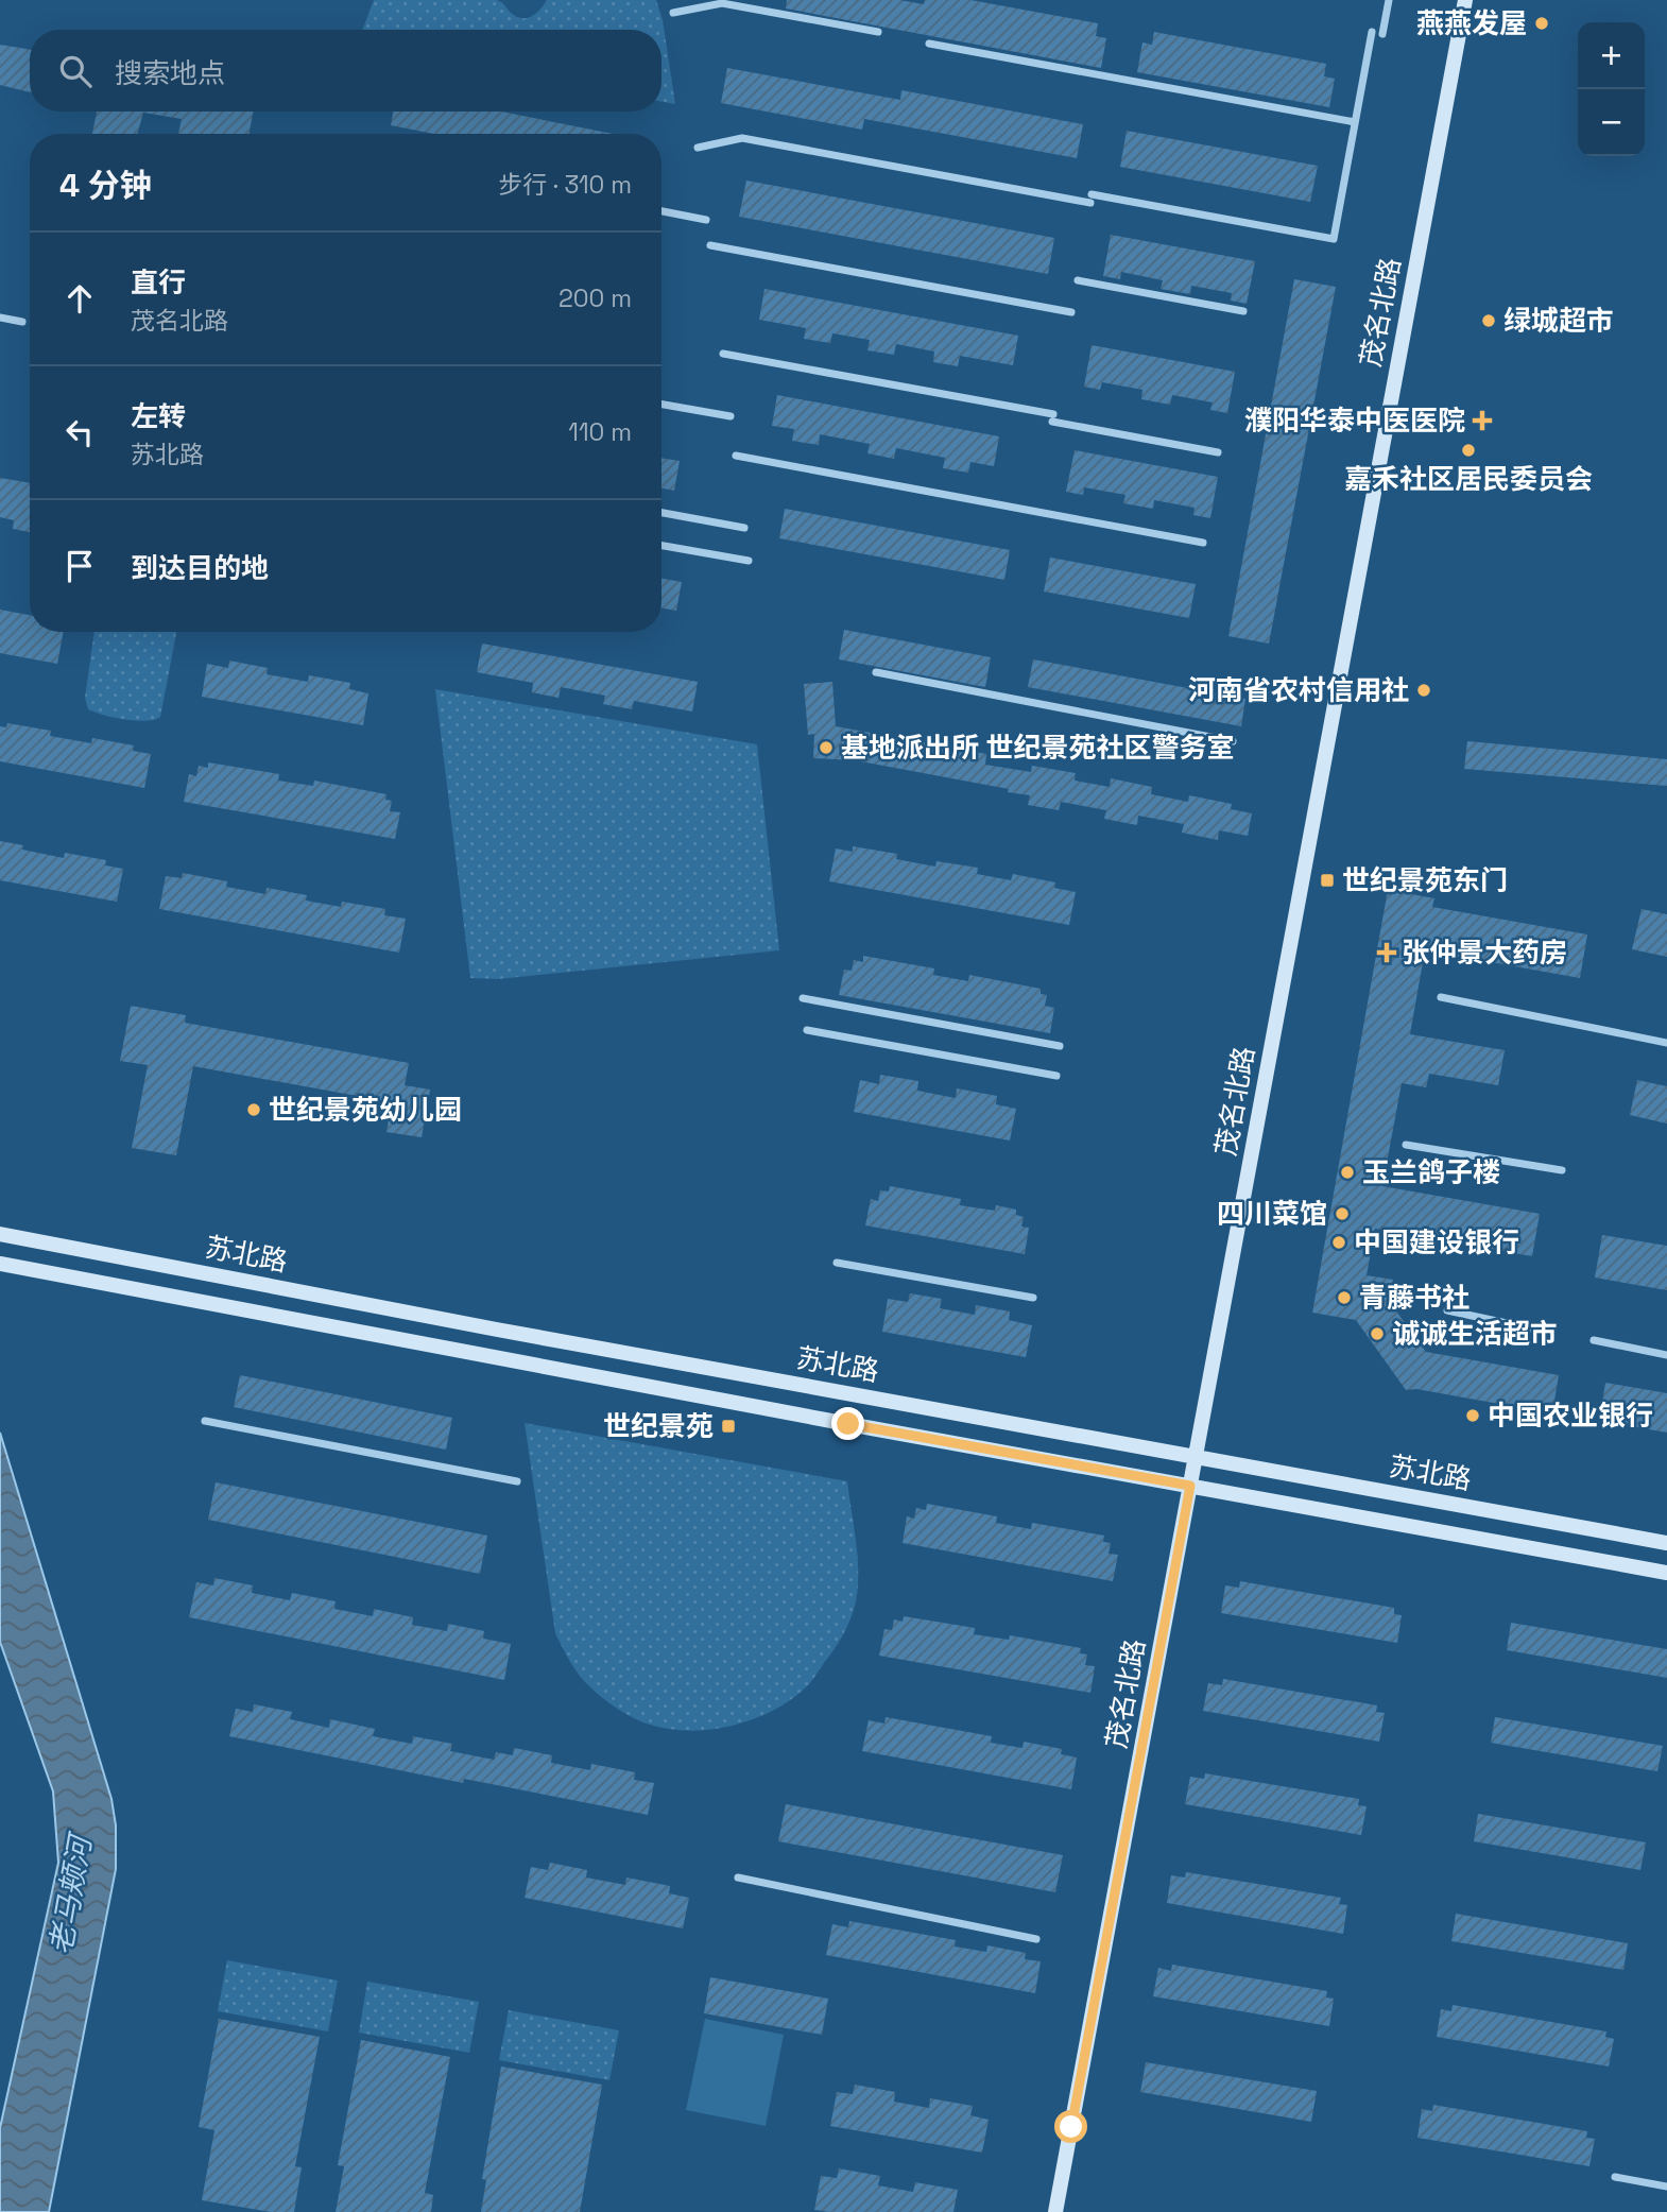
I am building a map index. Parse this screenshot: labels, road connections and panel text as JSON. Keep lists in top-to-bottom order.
{
  "streets": {
    "main road": ["茂名北路", "苏北路"]
  },
  "crossings": [
    ["茂名北路", "苏北路"]
  ],
  "water": ["老马颊河"],
  "places": {
    "other": [
      "燕燕发屋",
      "绿城超市",
      "嘉禾社区居民委员会",
      "河南省农村信用社",
      "基地派出所 世纪景苑社区警务室",
      "世纪景苑幼儿园",
      "玉兰鸽子楼",
      "四川菜馆",
      "中国建设银行",
      "青藤书社",
      "诚诚生活超市",
      "中国农业银行"
    ],
    "health": ["濮阳华泰中医医院", "张仲景大药房"],
    "transit": ["世纪景苑东门", "世纪景苑"]
  },
  "page": {
    "map_buttons": ["+", "−"],
    "search": "搜索地点",
    "heading": ["4 分钟", "步行 · 310 m"],
    "list": [
      ["直行", "茂名北路", "200 m"],
      ["左转", "苏北路", "110 m"],
      "到达目的地"
    ]
  }
}
